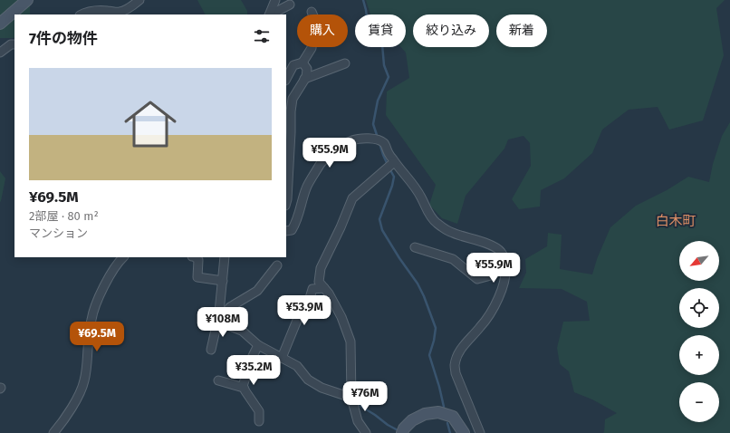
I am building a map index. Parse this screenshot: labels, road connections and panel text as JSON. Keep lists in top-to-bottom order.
{
  "districts": ["白木町"],
  "north": "bottom left",
  "page": {
    "chip": [
      "購入",
      "賃貸",
      "絞り込み",
      "新着"
    ],
    "heading": "7件の物件",
    "list": [
      {
        "name": "¥69.5M",
        "note": "2部屋 · 80 m² · マンション"
      }
    ],
    "price": [
      "¥55.9M",
      "¥55.9M",
      "¥53.9M",
      "¥108M",
      "¥69.5M",
      "¥35.2M",
      "¥76M"
    ],
    "map_buttons": ["+", "−"]
  }
}
